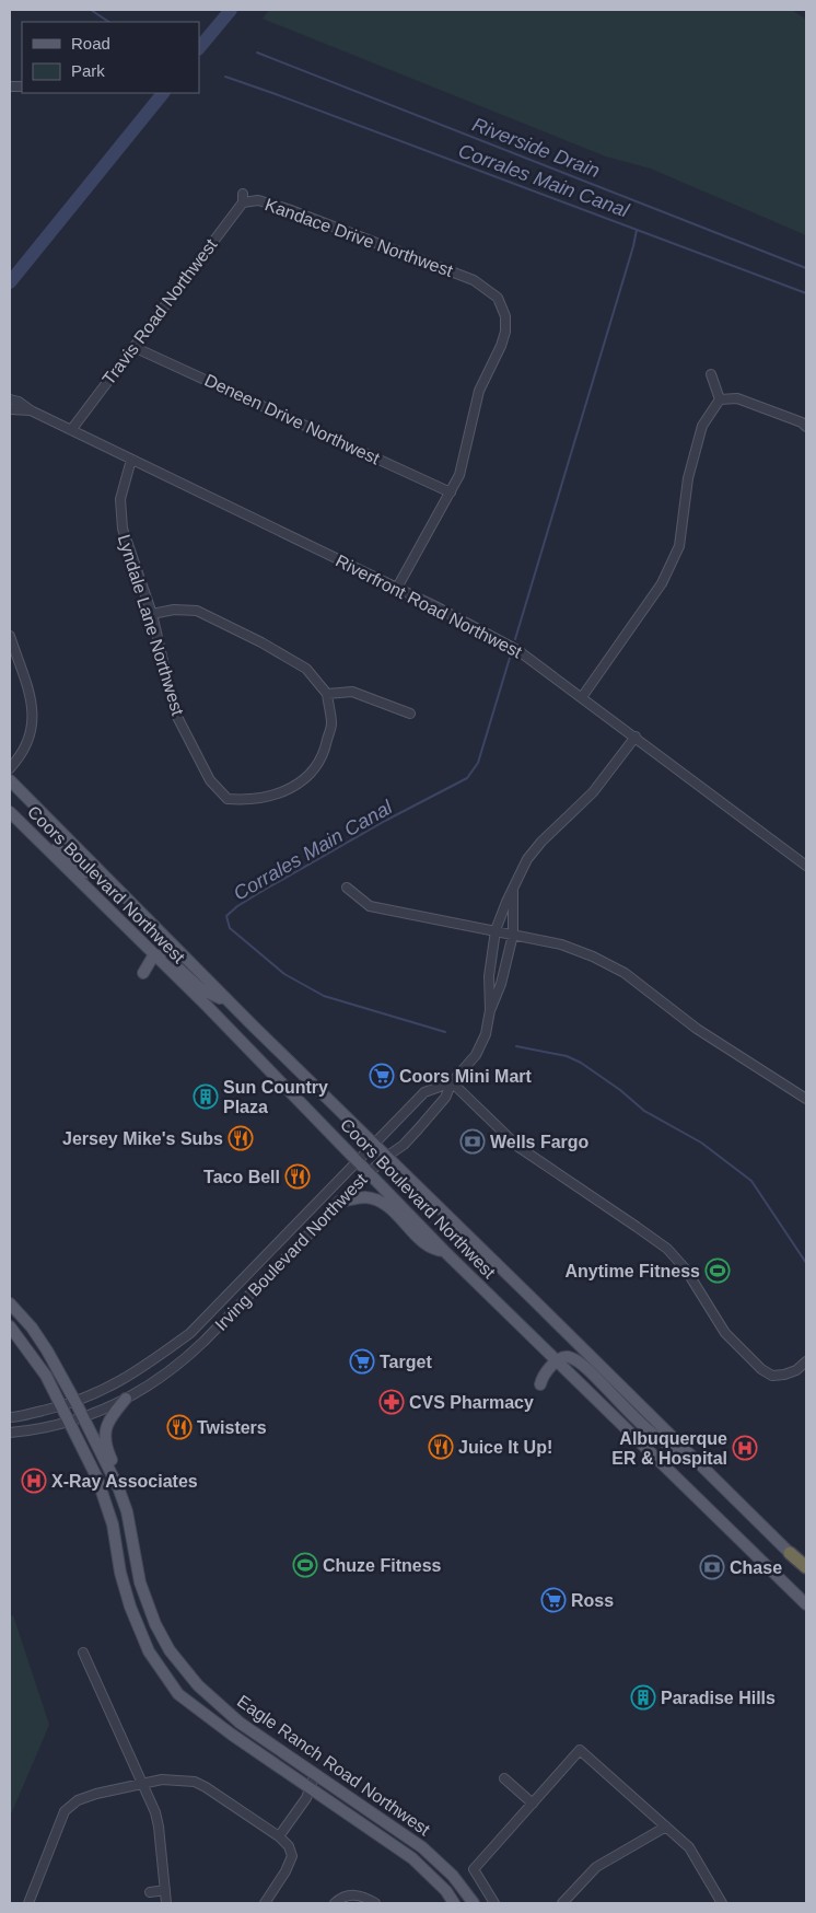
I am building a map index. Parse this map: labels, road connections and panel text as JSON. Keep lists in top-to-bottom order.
{
  "streets": {
    "main road": ["Coors Boulevard Northwest", "Eagle Ranch Road Northwest"],
    "street": [
      "Kandace Drive Northwest",
      "Travis Road Northwest",
      "Deneen Drive Northwest",
      "Riverfront Road Northwest",
      "Lyndale Lane Northwest",
      "Irving Boulevard Northwest"
    ]
  },
  "crossings": [
    ["Kandace Drive Northwest", "Travis Road Northwest"],
    ["Kandace Drive Northwest", "Deneen Drive Northwest"],
    ["Kandace Drive Northwest", "Riverfront Road Northwest"],
    ["Travis Road Northwest", "Deneen Drive Northwest"],
    ["Travis Road Northwest", "Riverfront Road Northwest"],
    ["Riverfront Road Northwest", "Lyndale Lane Northwest"],
    ["Coors Boulevard Northwest", "Irving Boulevard Northwest"],
    ["Irving Boulevard Northwest", "Eagle Ranch Road Northwest"]
  ],
  "water": ["Riverside Drain", "Corrales Main Canal"],
  "places": {
    "supermarket": ["Coors Mini Mart", "Target", "Ross"],
    "building": ["Sun Country Plaza", "Paradise Hills"],
    "restaurant": [
      "Jersey Mike's Subs",
      "Taco Bell",
      "Twisters",
      "Juice It Up!"
    ],
    "bank": ["Wells Fargo", "Chase"],
    "sports": ["Anytime Fitness", "Chuze Fitness"],
    "pharmacy": ["CVS Pharmacy"],
    "hospital": ["Albuquerque ER & Hospital", "X-Ray Associates"]
  },
  "legend": ["Road", "Park"]
}
